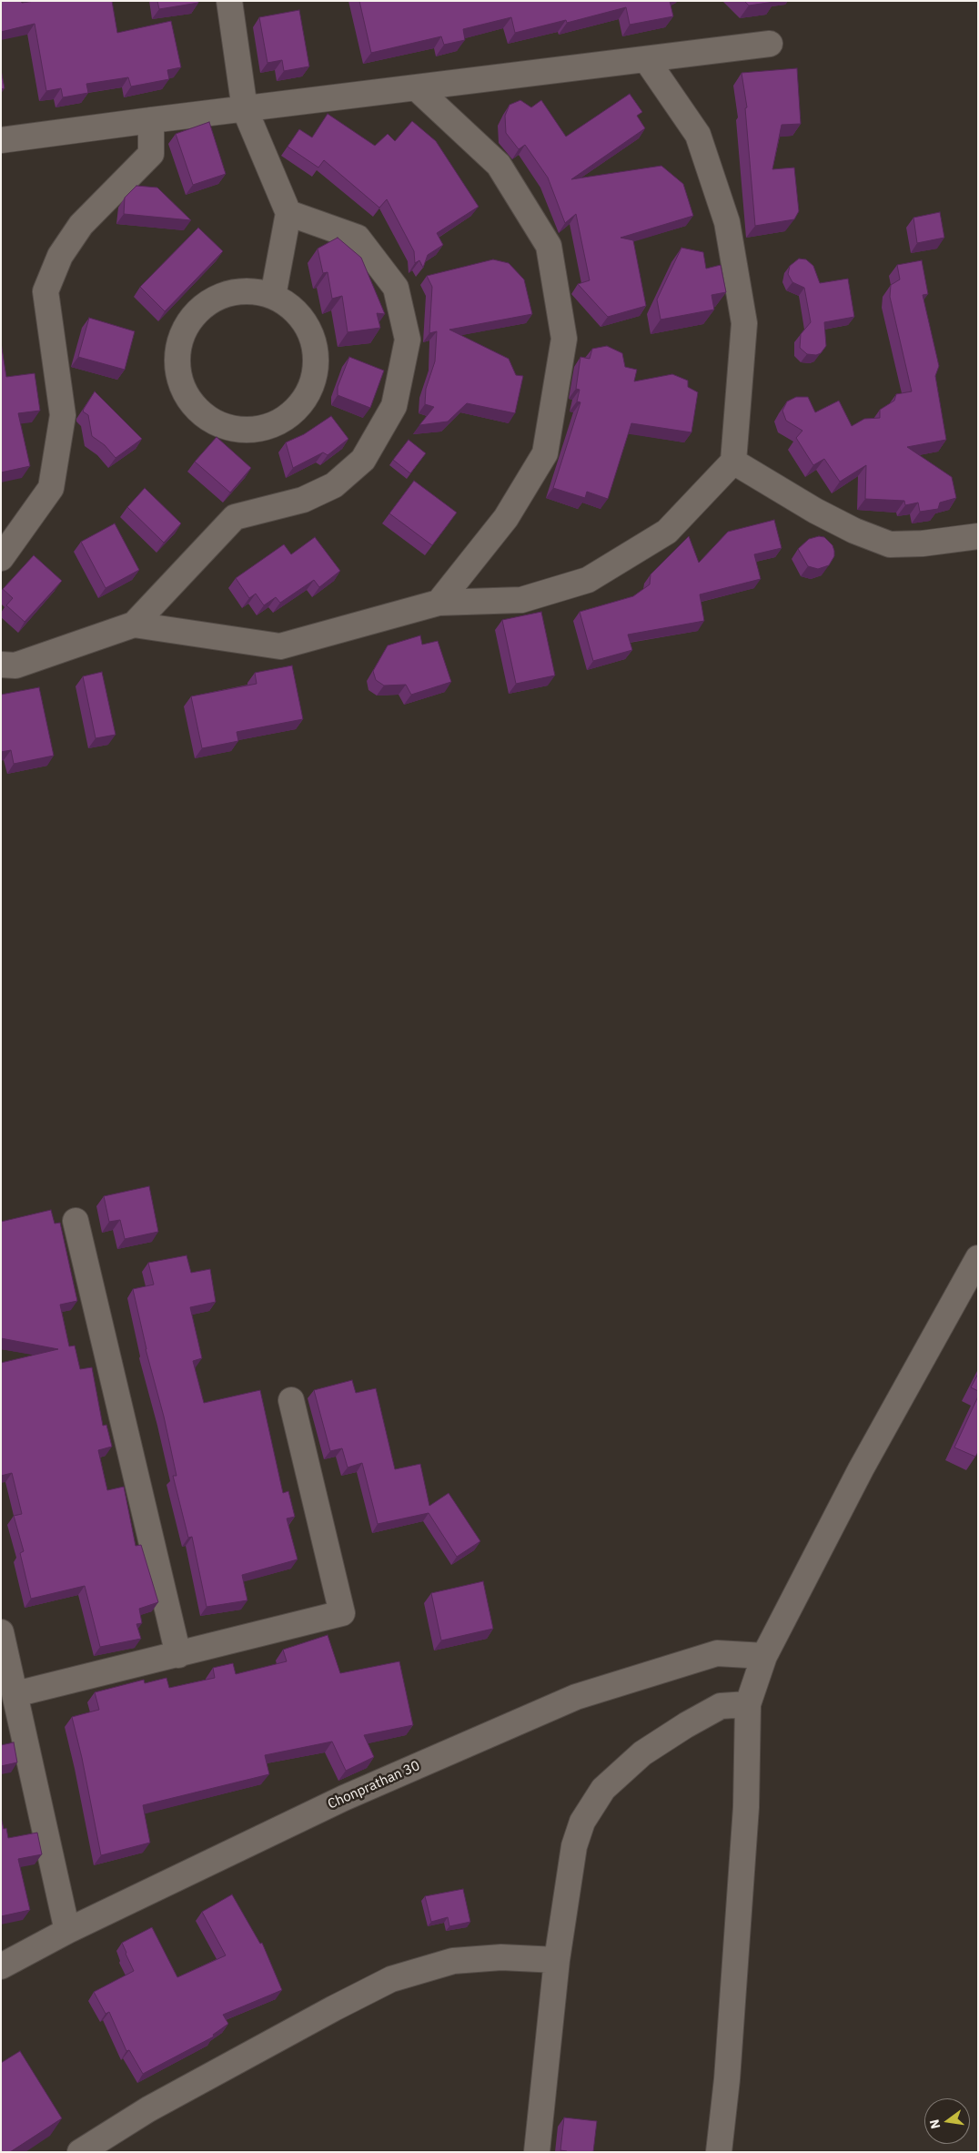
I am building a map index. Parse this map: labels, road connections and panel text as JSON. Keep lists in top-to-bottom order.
{
  "streets": {
    "street": ["Chonprathan 30"]
  },
  "north": "left"
}
